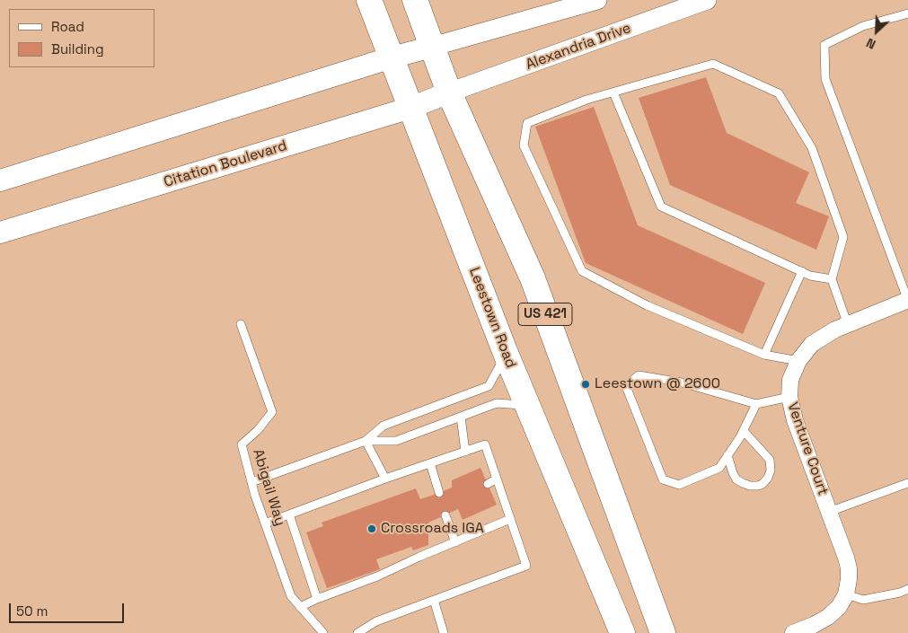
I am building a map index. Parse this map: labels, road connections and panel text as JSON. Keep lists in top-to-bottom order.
{
  "streets": {
    "main road": ["Citation Boulevard", "US 421", "Leestown Road"],
    "street": ["Alexandria Drive", "Venture Court"],
    "lane": ["Abigail Way"]
  },
  "crossings": [
    ["Alexandria Drive", "Citation Boulevard"],
    ["Alexandria Drive", "US 421"],
    ["Citation Boulevard", "US 421"],
    ["Citation Boulevard", "Leestown Road"]
  ],
  "places": ["Leestown @ 2600", "Crossroads IGA"],
  "legend": ["Road", "Building"],
  "scale_bar": "50 m",
  "north": "bottom left"
}
